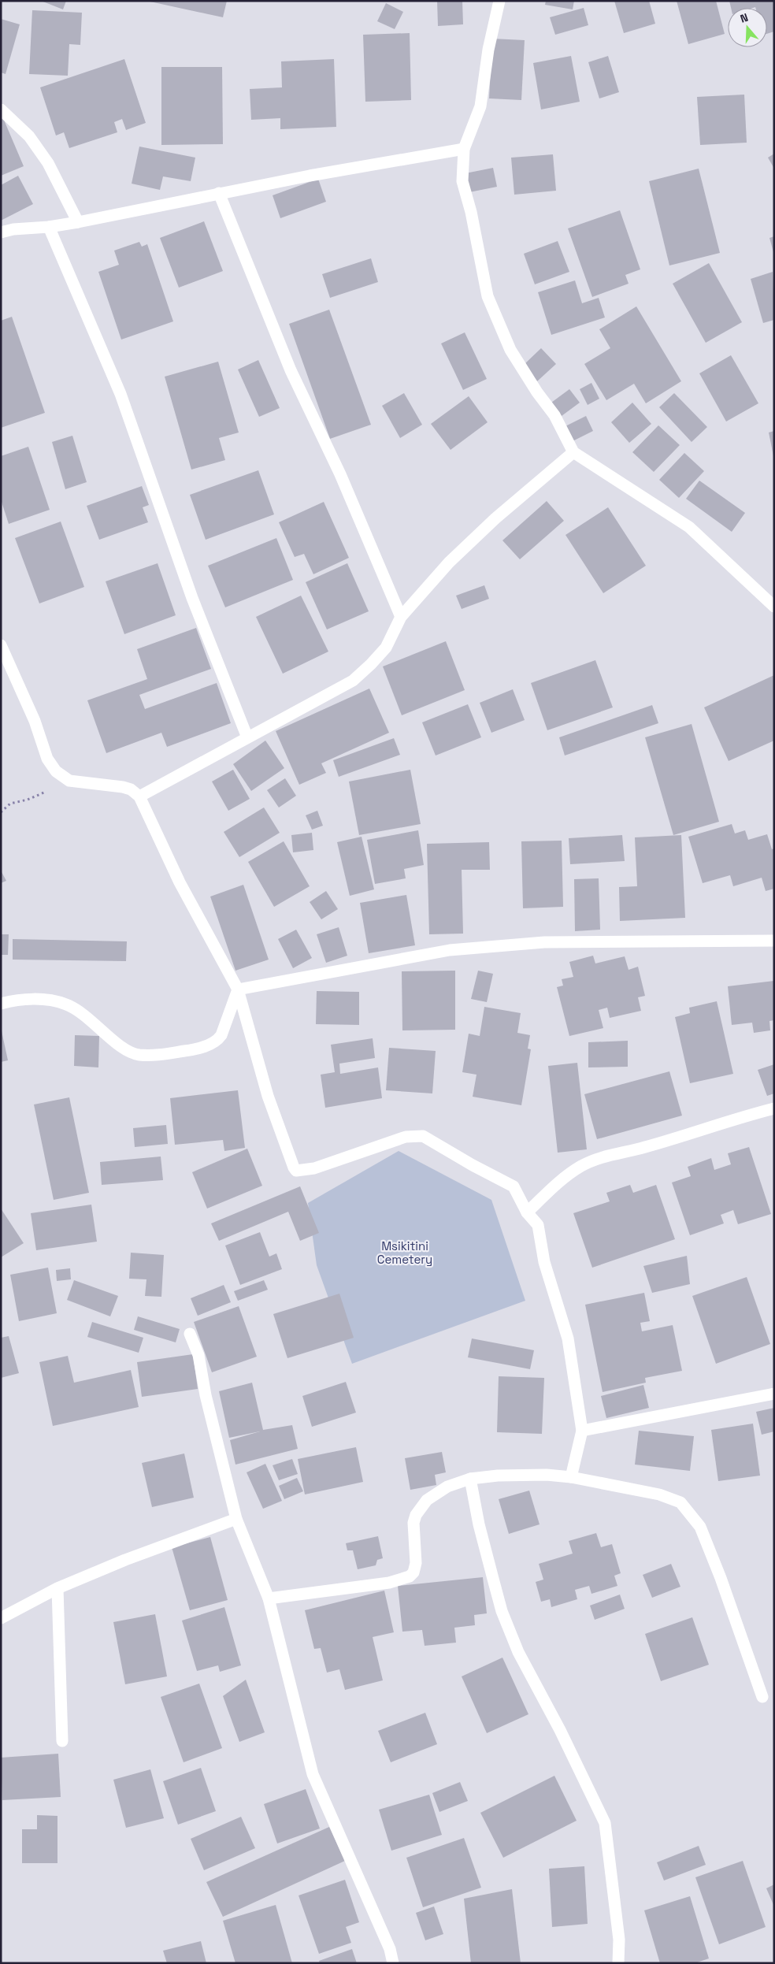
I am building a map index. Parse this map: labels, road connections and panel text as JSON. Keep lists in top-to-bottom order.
{
  "parks": ["Msikitini Cemetery"],
  "north": "top"
}
